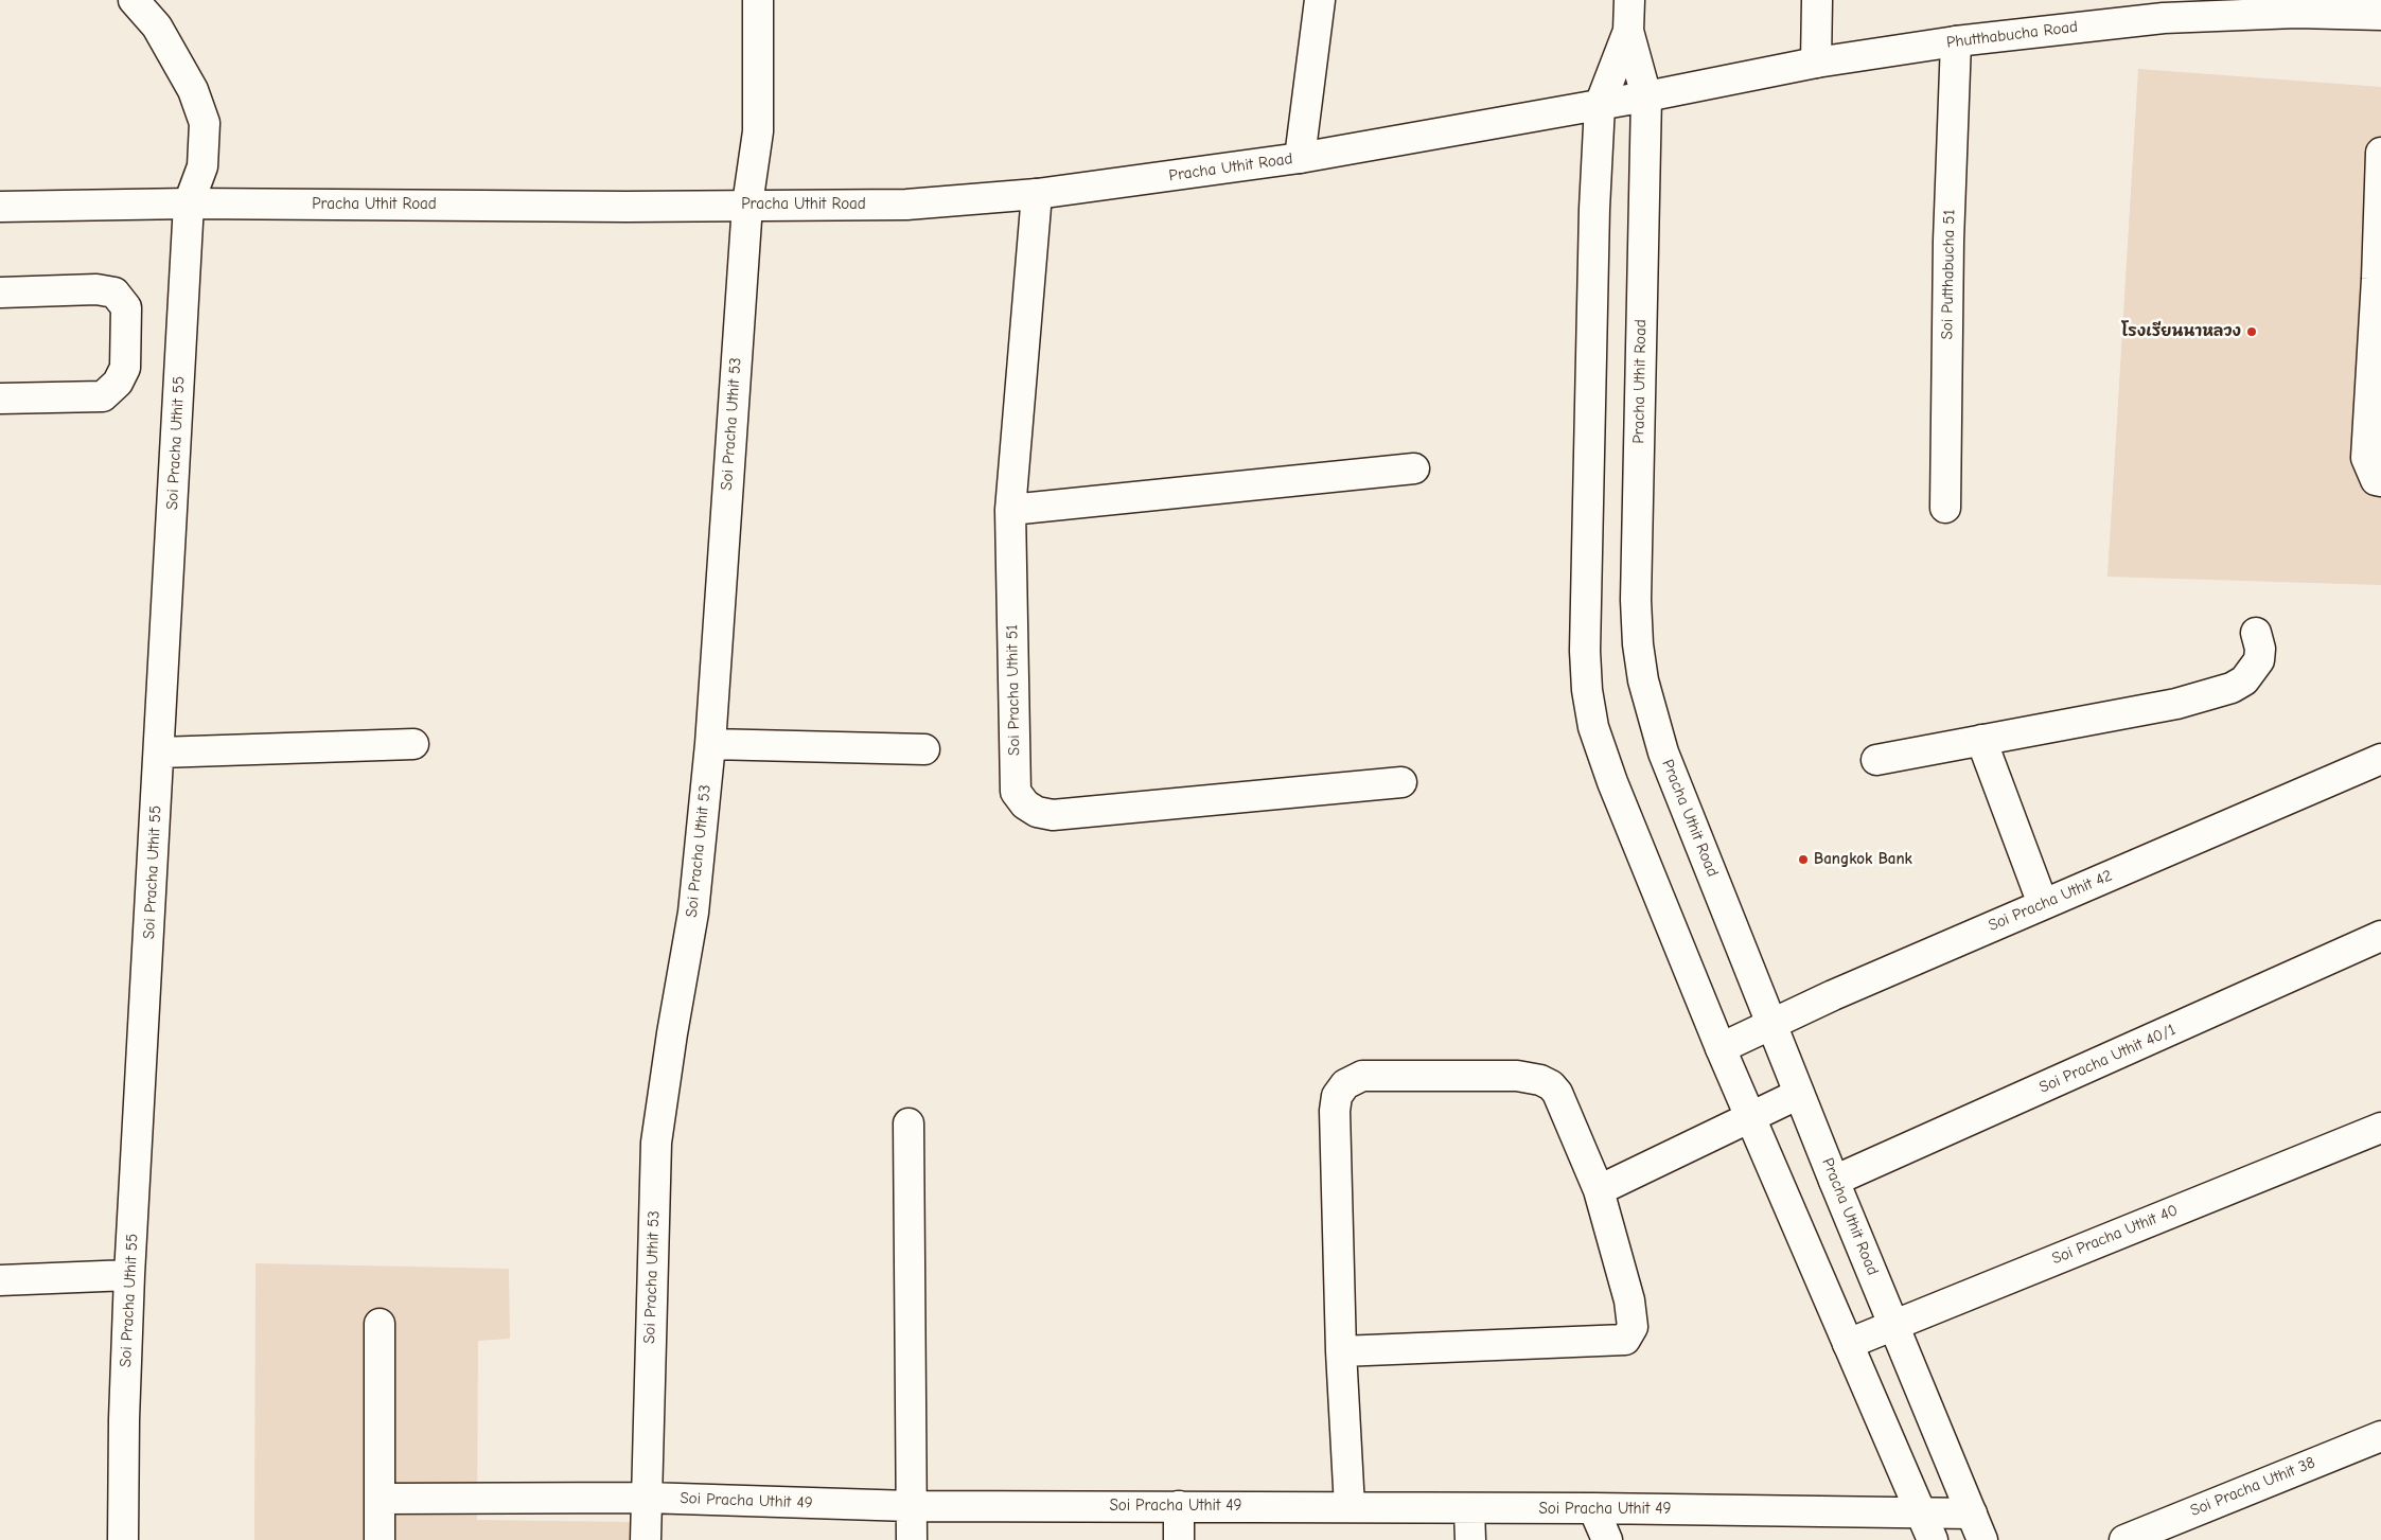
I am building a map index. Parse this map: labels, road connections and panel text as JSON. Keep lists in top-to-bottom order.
{
  "streets": {
    "street": [
      "Phutthabucha Road",
      "Pracha Uthit Road",
      "Soi Putthabucha 51",
      "Soi Pracha Uthit 53",
      "Soi Pracha Uthit 55",
      "Soi Pracha Uthit 51",
      "Soi Pracha Uthit 42",
      "Soi Pracha Uthit 40/1",
      "Soi Pracha Uthit 40",
      "Soi Pracha Uthit 38",
      "Soi Pracha Uthit 49"
    ]
  },
  "crossings": [
    ["Phutthabucha Road", "Pracha Uthit Road"],
    ["Phutthabucha Road", "Soi Putthabucha 51"],
    ["Pracha Uthit Road", "Soi Pracha Uthit 53"],
    ["Pracha Uthit Road", "Soi Pracha Uthit 55"],
    ["Pracha Uthit Road", "Soi Pracha Uthit 51"],
    ["Pracha Uthit Road", "Soi Pracha Uthit 42"],
    ["Pracha Uthit Road", "Soi Pracha Uthit 40/1"],
    ["Pracha Uthit Road", "Soi Pracha Uthit 40"],
    ["Pracha Uthit Road", "Soi Pracha Uthit 49"],
    ["Soi Pracha Uthit 53", "Soi Pracha Uthit 49"]
  ],
  "places": ["โรงเรียนนาหลวง", "Bangkok Bank"]
}
